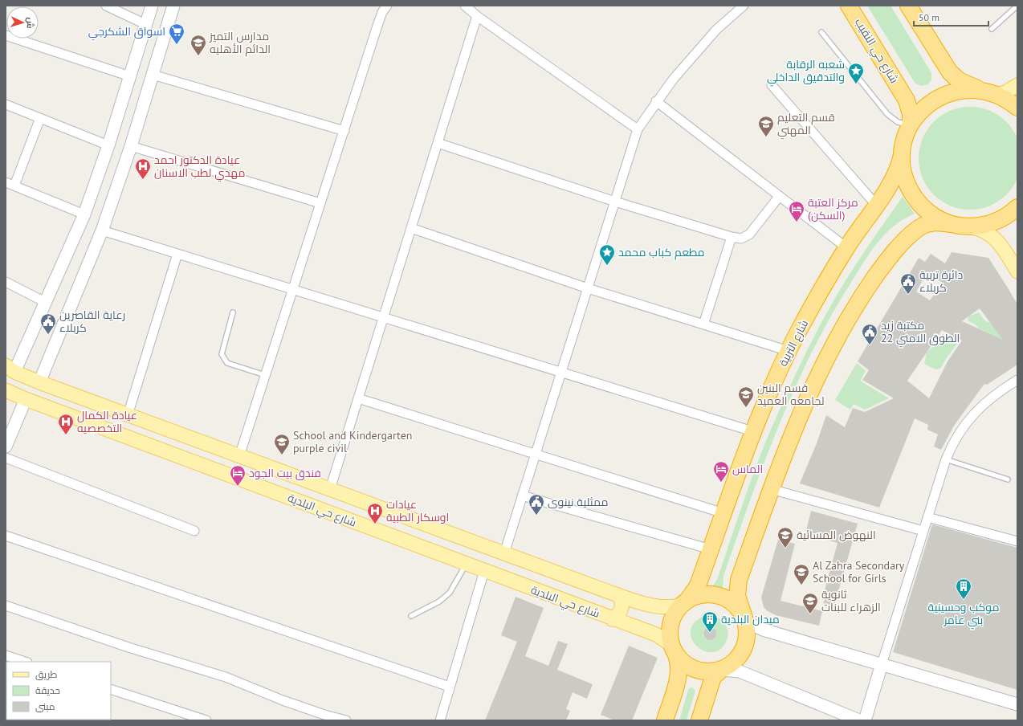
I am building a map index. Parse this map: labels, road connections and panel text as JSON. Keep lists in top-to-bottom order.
{
  "streets": {
    "highway": ["شارع حي النقيب", "شارع التربية"],
    "main road": ["شارع حي البلدية"]
  },
  "crossings": [
    ["شارع التربية", "شارع حي البلدية"]
  ],
  "places": {
    "supermarket": ["اسواق الشكرجي"],
    "school or university": [
      "مدارس التميز الدائم الأهليه",
      "قسم التعليم المهني",
      "قسم البنين لجامعه العميد",
      "School and Kindergarten purple civil",
      "النهوض المسائية",
      "Al Zahra Secondary School for Girls",
      "ثانوية الزهراء للبنات"
    ],
    "place": ["شعبه الرقابة والتدقيق الداخلي", "مطعم كباب محمد"],
    "hospital": ["عيادة الدكتور احمد مهدي لطب الاسنان", "عيادة الكمال التخصصيه", "عيادات اوسكار الطبية"],
    "hotel": ["مركز العتبة (السكن)", "الماس", "فندق بيت الجود"],
    "public building": [
      "دائرة تربية كربلاء",
      "رعاية القاصرين كربلاء",
      "مكتبة زيد الطوق الامني 22",
      "ممثلية نينوى"
    ],
    "building": ["موكب وحسينية بني عامر", "ميدان البلدية"]
  },
  "legend": ["طريق", "حديقة", "مبنى"],
  "scale_bar": "50 m",
  "north": "right"
}
